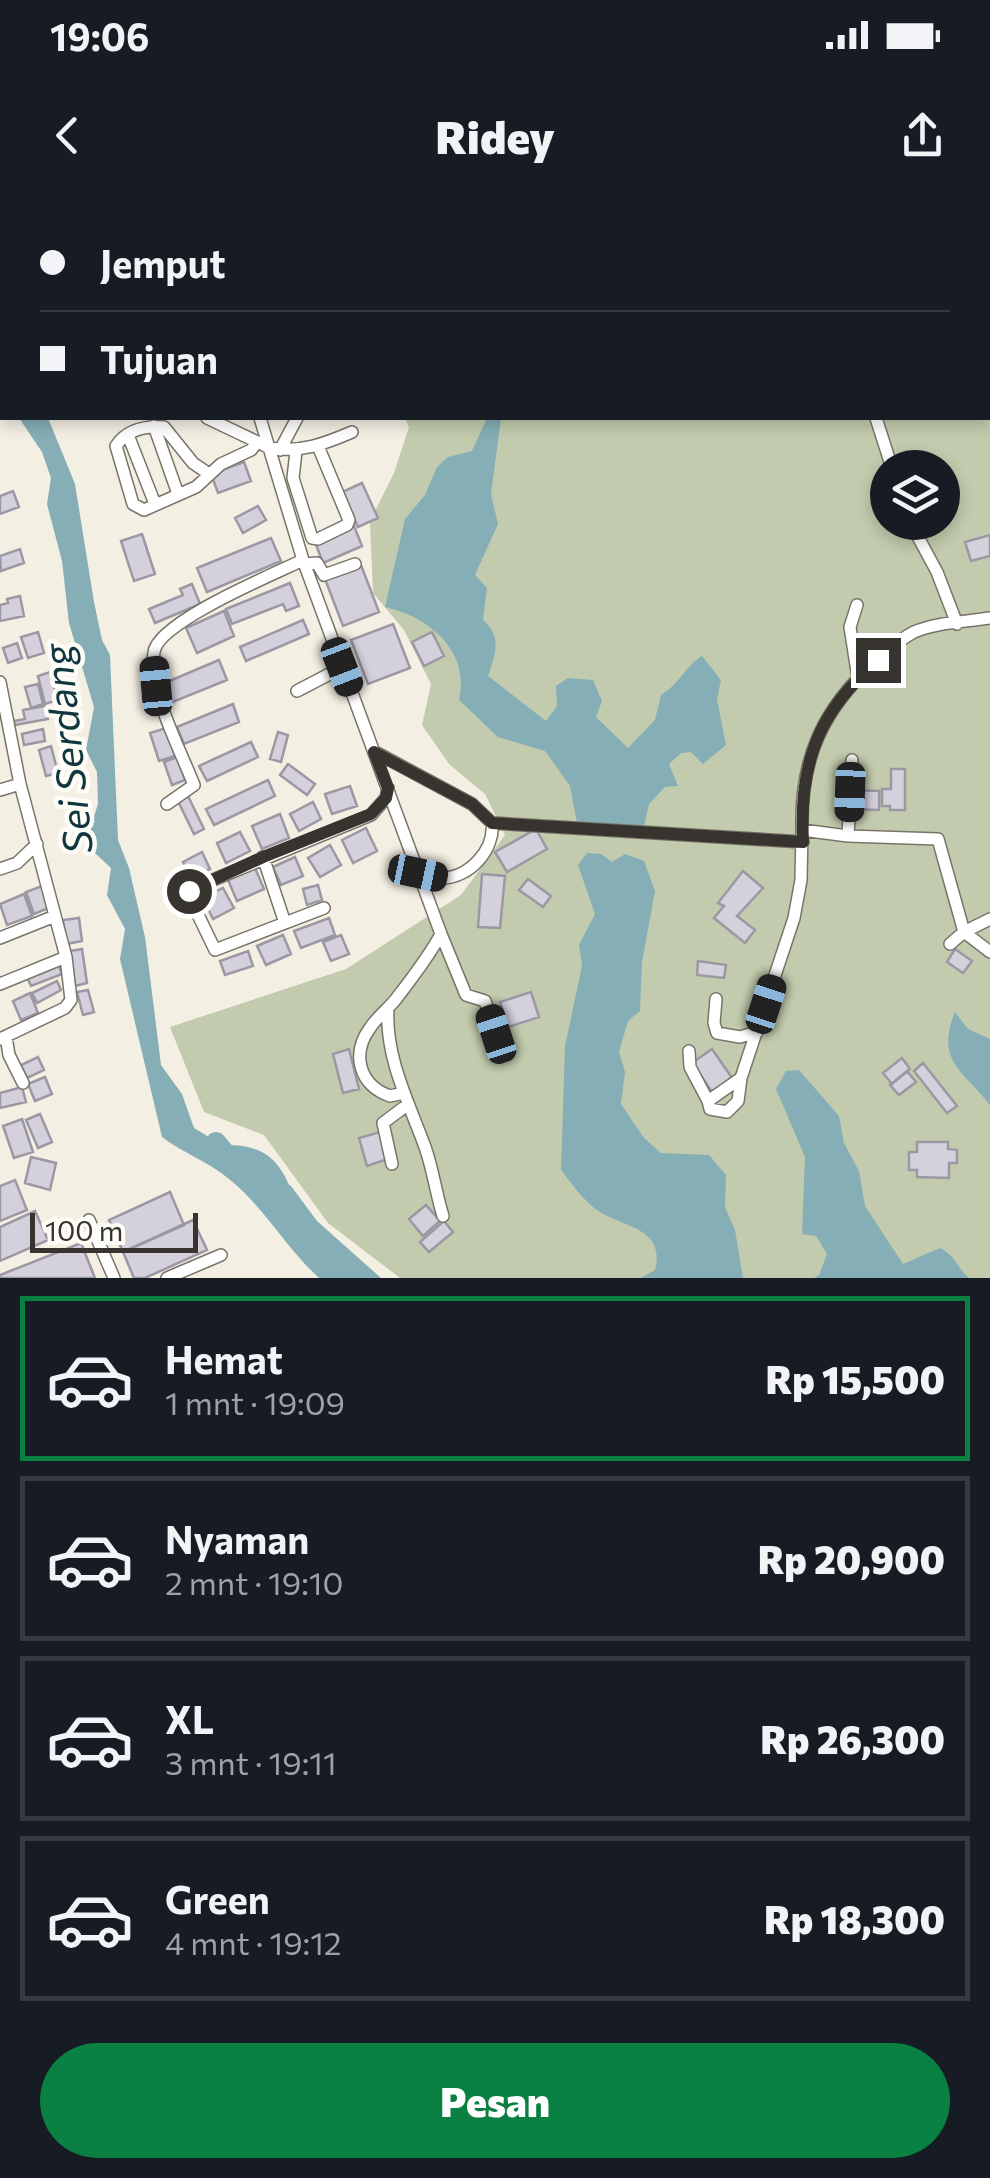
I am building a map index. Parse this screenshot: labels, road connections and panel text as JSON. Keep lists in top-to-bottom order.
{
  "water": ["Sei Serdang"],
  "scale_bar": "100 m",
  "page": {
    "status": "19:06",
    "header": "Ridey",
    "banner": ["Jemput", "Tujuan"],
    "scale": "100 m",
    "list": [
      {
        "name": "Hemat",
        "note": "1 mnt · 19:09",
        "value": "Rp 15,500"
      },
      {
        "name": "Nyaman",
        "note": "2 mnt · 19:10",
        "value": "Rp 20,900"
      },
      {
        "name": "XL",
        "note": "3 mnt · 19:11",
        "value": "Rp 26,300"
      },
      {
        "name": "Green",
        "note": "4 mnt · 19:12",
        "value": "Rp 18,300"
      }
    ],
    "buttons": "Pesan"
  }
}
